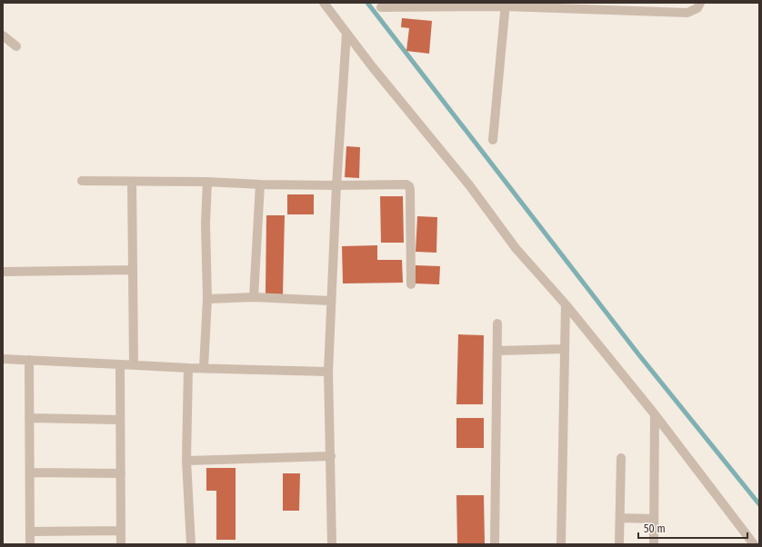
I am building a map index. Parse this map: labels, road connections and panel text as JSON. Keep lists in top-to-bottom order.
{
  "scale_bar": "50 m"
}
